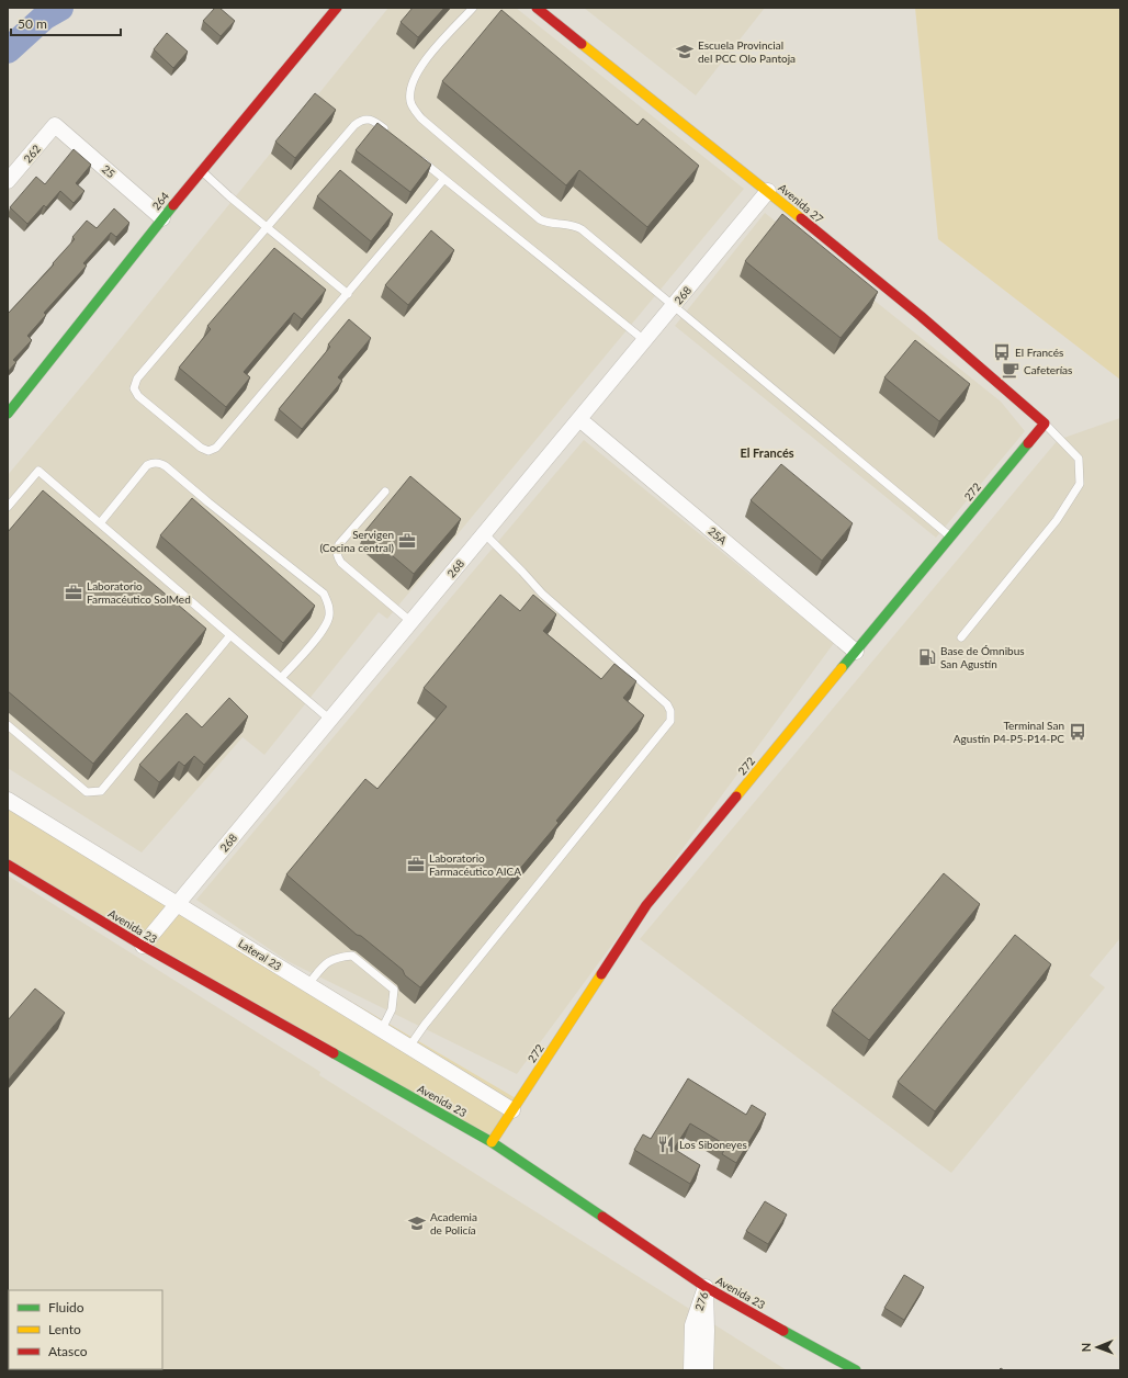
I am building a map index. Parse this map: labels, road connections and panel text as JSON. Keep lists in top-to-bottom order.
{
  "streets": {
    "street": [
      "262",
      "25",
      "264",
      "Avenida 27",
      "268",
      "272",
      "25A",
      "Avenida 23",
      "Lateral 23",
      "276"
    ]
  },
  "crossings": [
    ["262", "25"],
    ["25", "264"],
    ["Avenida 27", "268"],
    ["Avenida 27", "272"],
    ["268", "25A"],
    ["268", "Avenida 23"],
    ["268", "Lateral 23"],
    ["272", "25A"],
    ["272", "Avenida 23"],
    ["272", "Lateral 23"],
    ["Avenida 23", "276"]
  ],
  "districts": ["El Francés"],
  "places": {
    "school or university": ["Escuela Provincial del PCC Olo Pantoja", "Academia de Policía"],
    "bus stop": ["El Francés", "Terminal San Agustín P4-P5-P14-PC"],
    "cafe": ["Cafeterías"],
    "office": ["Servigen (Cocina central)", "Laboratorio Farmacéutico SolMed", "Laboratorio Farmacéutico AICA"],
    "fuel station": ["Base de Ómnibus San Agustín"],
    "restaurant": ["Los Siboneyes"]
  },
  "legend": ["Fluido", "Lento", "Atasco"],
  "scale_bar": "50 m",
  "north": "left"
}
